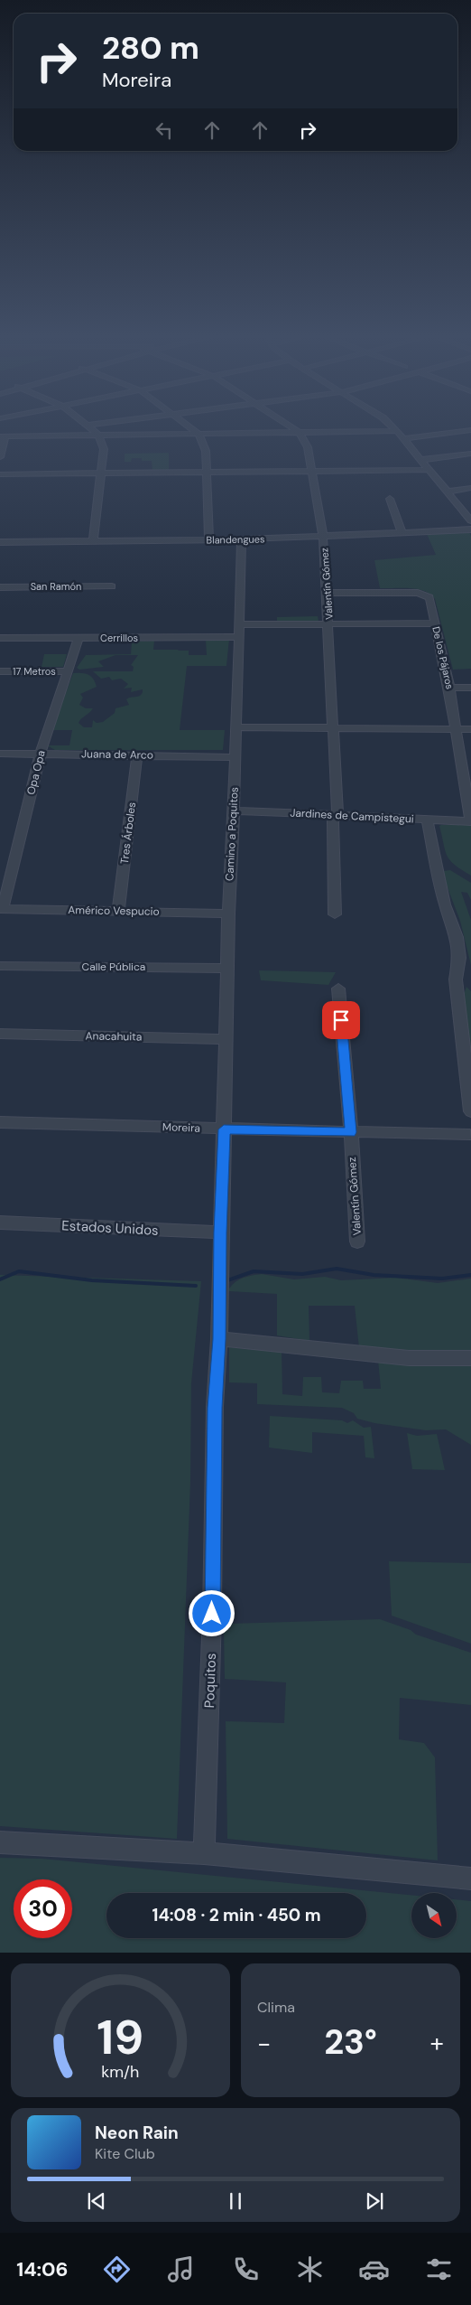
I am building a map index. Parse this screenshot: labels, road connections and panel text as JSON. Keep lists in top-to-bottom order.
{
  "streets": {
    "street": [
      "Blandengues",
      "Valentín Gómez",
      "San Ramón",
      "Cerrillos",
      "De los Pájaros",
      "17 Metros",
      "Juana de Arco",
      "Opa Opa",
      "Jardines de Campistegui",
      "Tres Árboles",
      "Camino a Poquitos",
      "Américo Vespucio",
      "Calle Pública",
      "Anacahuita",
      "Moreira",
      "Estados Unidos",
      "Poquitos"
    ]
  },
  "crossings": [
    ["Blandengues", "Valentín Gómez"],
    ["Blandengues", "Camino a Poquitos"],
    ["Valentín Gómez", "De los Pájaros"],
    ["Valentín Gómez", "Jardines de Campistegui"],
    ["Valentín Gómez", "Moreira"],
    ["Cerrillos", "Opa Opa"],
    ["Cerrillos", "Camino a Poquitos"],
    ["De los Pájaros", "Jardines de Campistegui"],
    ["17 Metros", "Opa Opa"],
    ["Juana de Arco", "Opa Opa"],
    ["Juana de Arco", "Tres Árboles"],
    ["Juana de Arco", "Camino a Poquitos"],
    ["Opa Opa", "Américo Vespucio"],
    ["Jardines de Campistegui", "Camino a Poquitos"],
    ["Tres Árboles", "Américo Vespucio"],
    ["Camino a Poquitos", "Américo Vespucio"],
    ["Camino a Poquitos", "Calle Pública"],
    ["Camino a Poquitos", "Anacahuita"],
    ["Camino a Poquitos", "Moreira"],
    ["Camino a Poquitos", "Poquitos"],
    ["Moreira", "Poquitos"],
    ["Estados Unidos", "Poquitos"]
  ],
  "north": "bottom right",
  "page": {
    "turn": ["280 m", "Moreira"],
    "limit": "30",
    "trip": "14:08 · 2 min · 450 m",
    "tile": "Clima",
    "heat": ["−", "23°", "+"],
    "song": ["Neon Rain", "Kite Club"],
    "tabs": "14:06",
    "gauge": ["19", "km/h"]
  }
}
